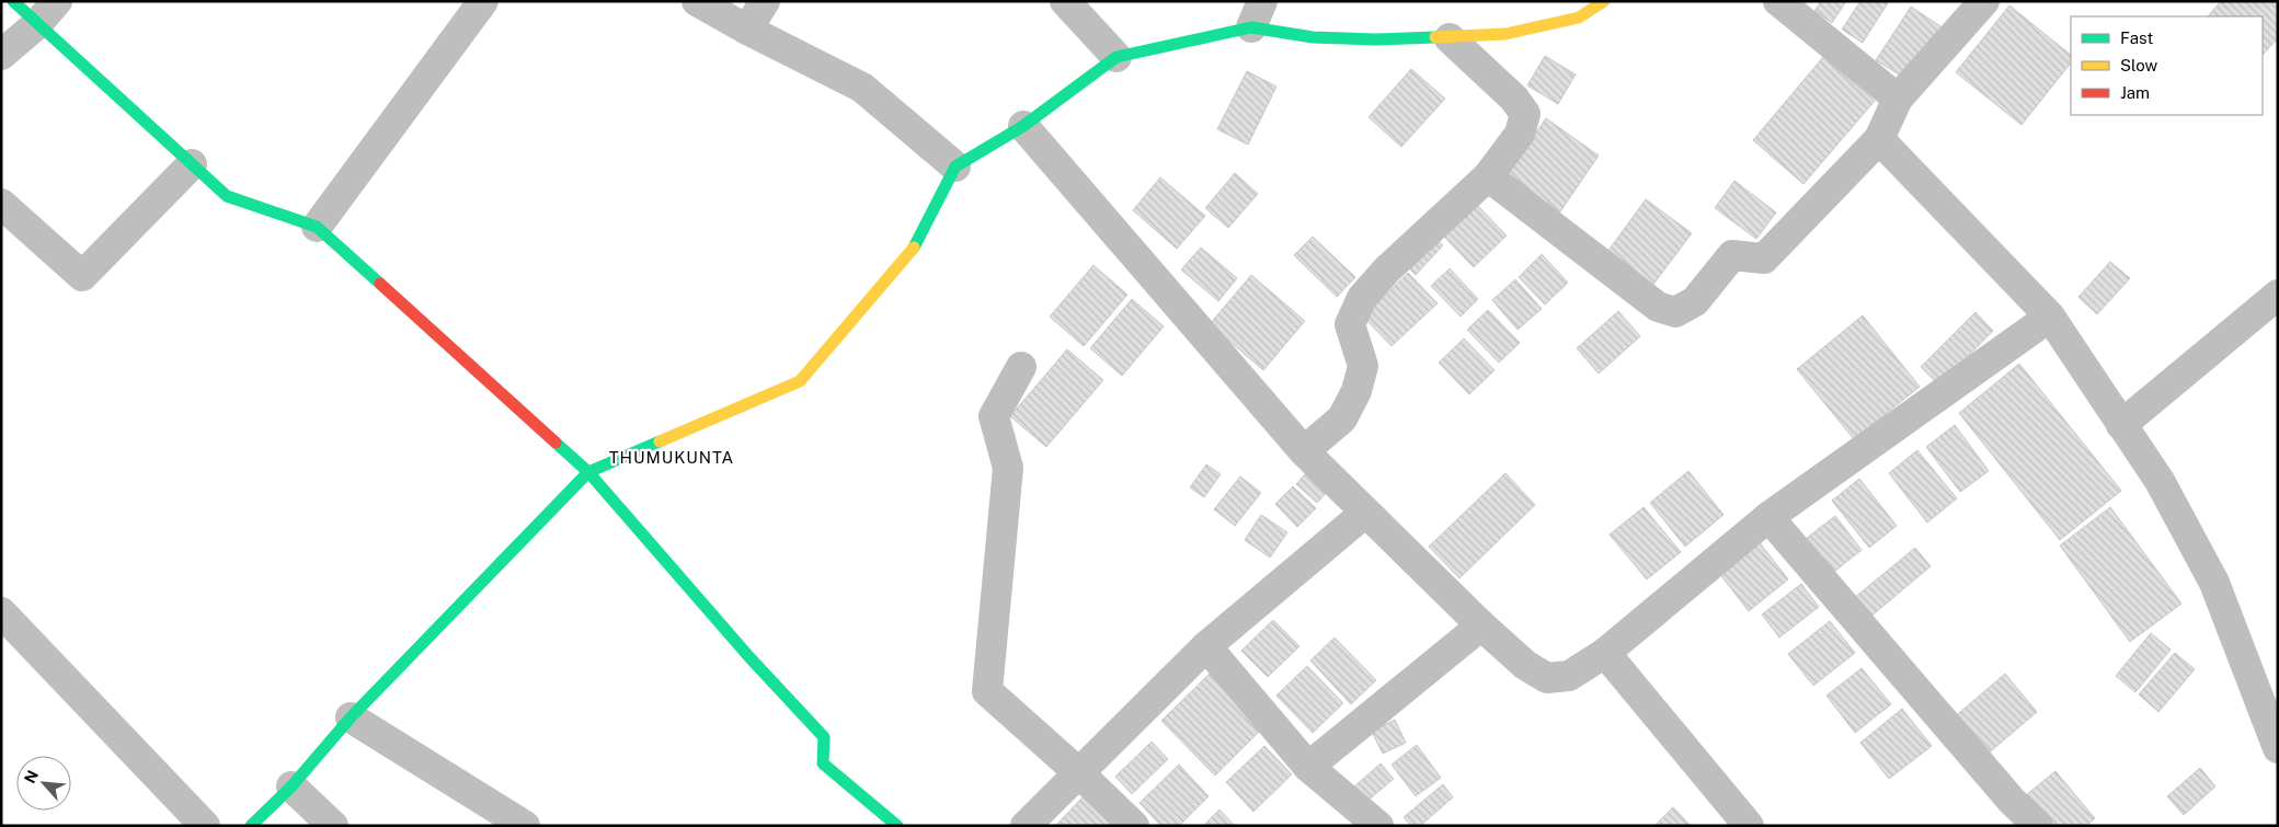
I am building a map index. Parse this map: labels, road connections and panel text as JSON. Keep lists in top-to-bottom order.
{
  "districts": ["THUMUKUNTA"],
  "legend": ["Fast", "Slow", "Jam"],
  "north": "top left"
}
